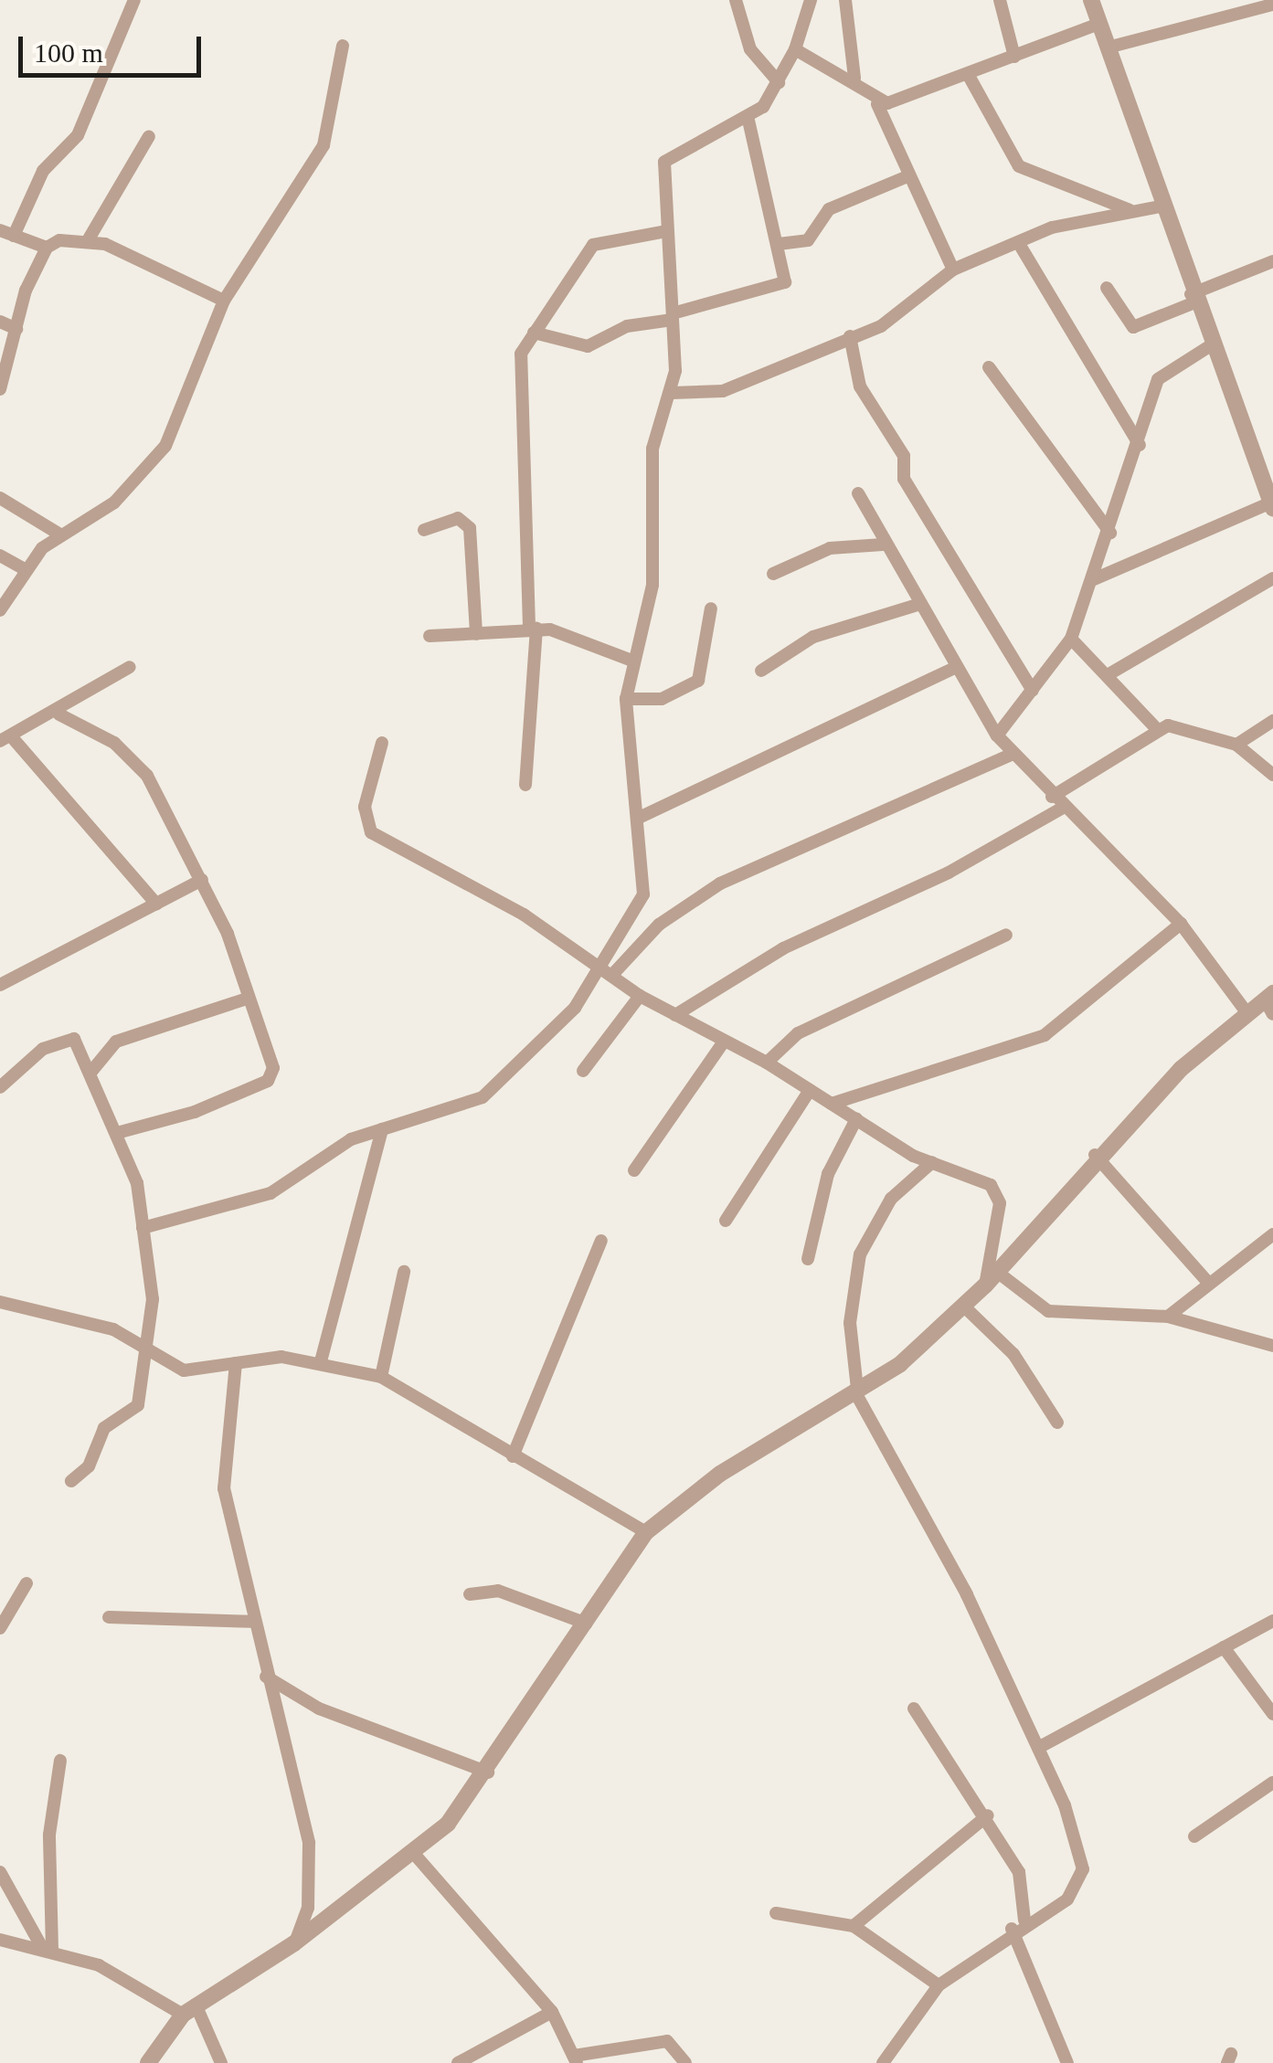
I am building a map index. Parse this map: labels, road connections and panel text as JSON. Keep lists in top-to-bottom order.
{
  "scale_bar": "100 m"
}
